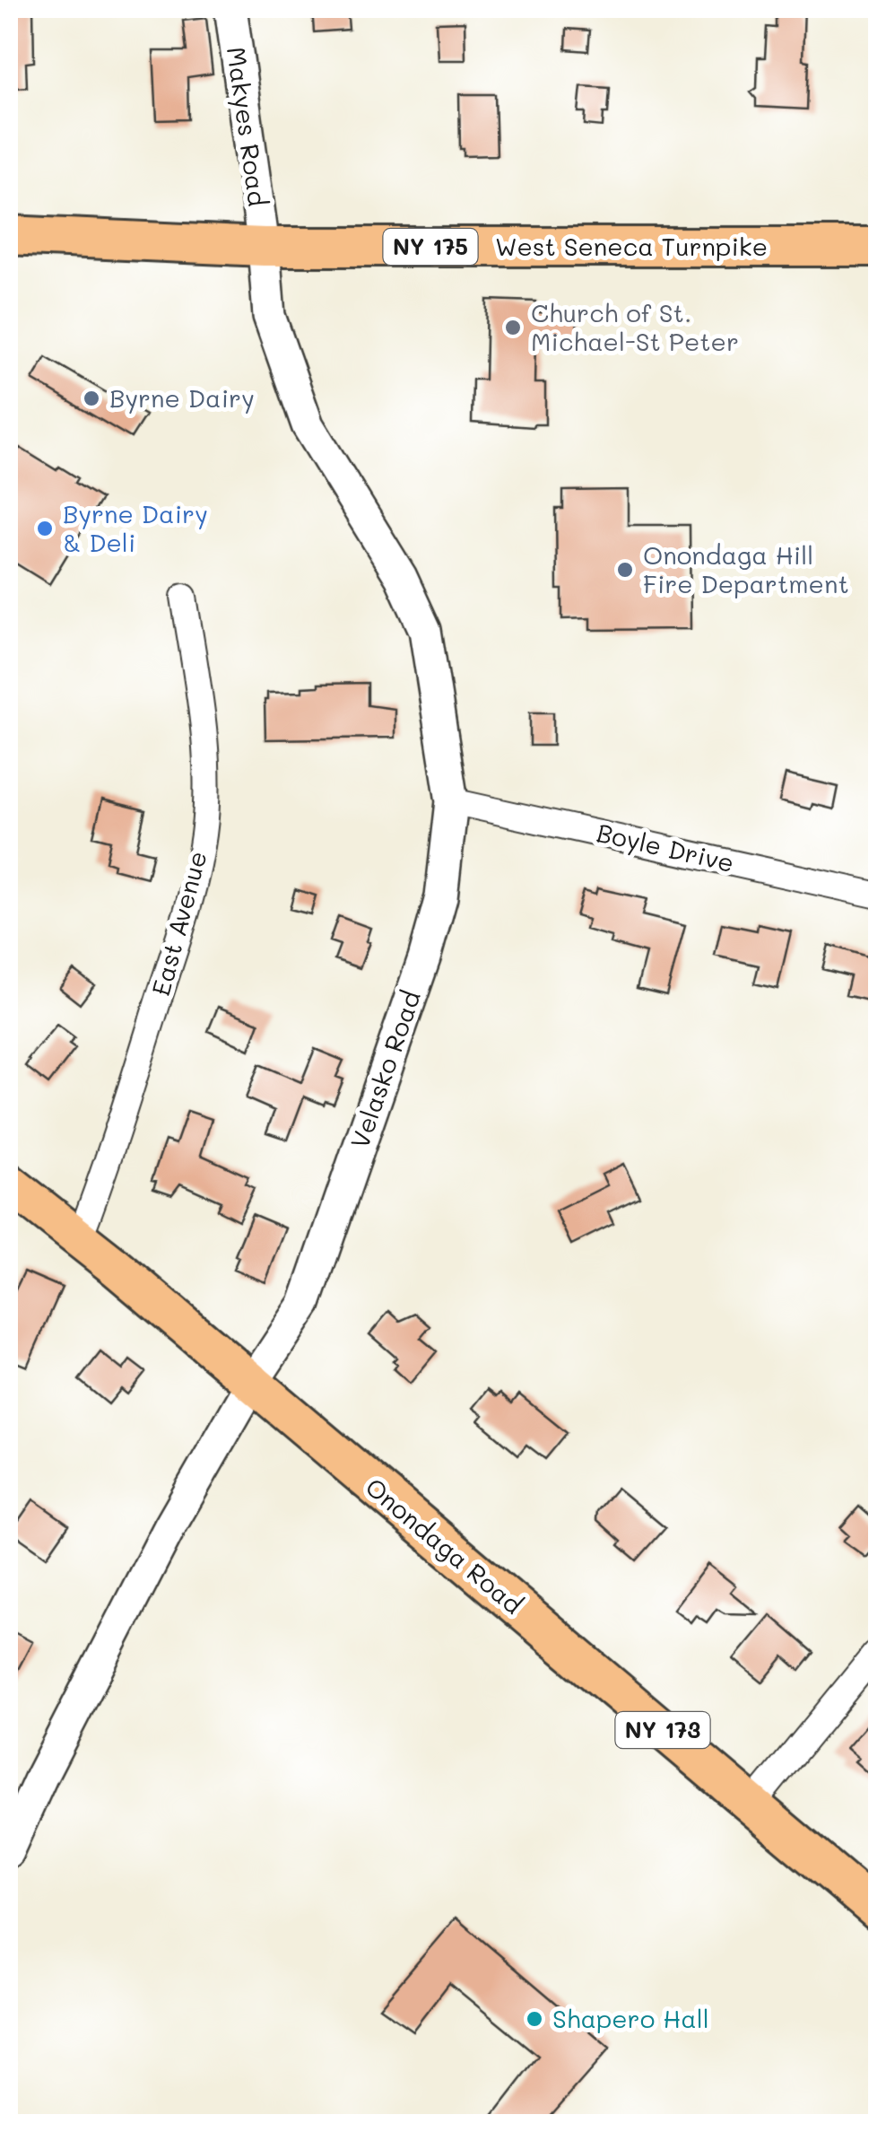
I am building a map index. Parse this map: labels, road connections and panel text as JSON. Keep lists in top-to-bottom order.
{
  "streets": {
    "main road": [
      "NY 175",
      "West Seneca Turnpike",
      "Onondaga Road",
      "NY 173"
    ],
    "street": [
      "Makyes Road",
      "Boyle Drive",
      "East Avenue",
      "Velasko Road"
    ]
  },
  "crossings": [
    ["Makyes Road", "West Seneca Turnpike"],
    ["Makyes Road", "Velasko Road"],
    ["West Seneca Turnpike", "Velasko Road"],
    ["Boyle Drive", "Velasko Road"],
    ["East Avenue", "Onondaga Road"],
    ["Velasko Road", "Onondaga Road"]
  ],
  "places": [
    "Church of St. Michael-St Peter",
    "Byrne Dairy",
    "Byrne Dairy & Deli",
    "Onondaga Hill Fire Department",
    "Shapero Hall"
  ]
}
